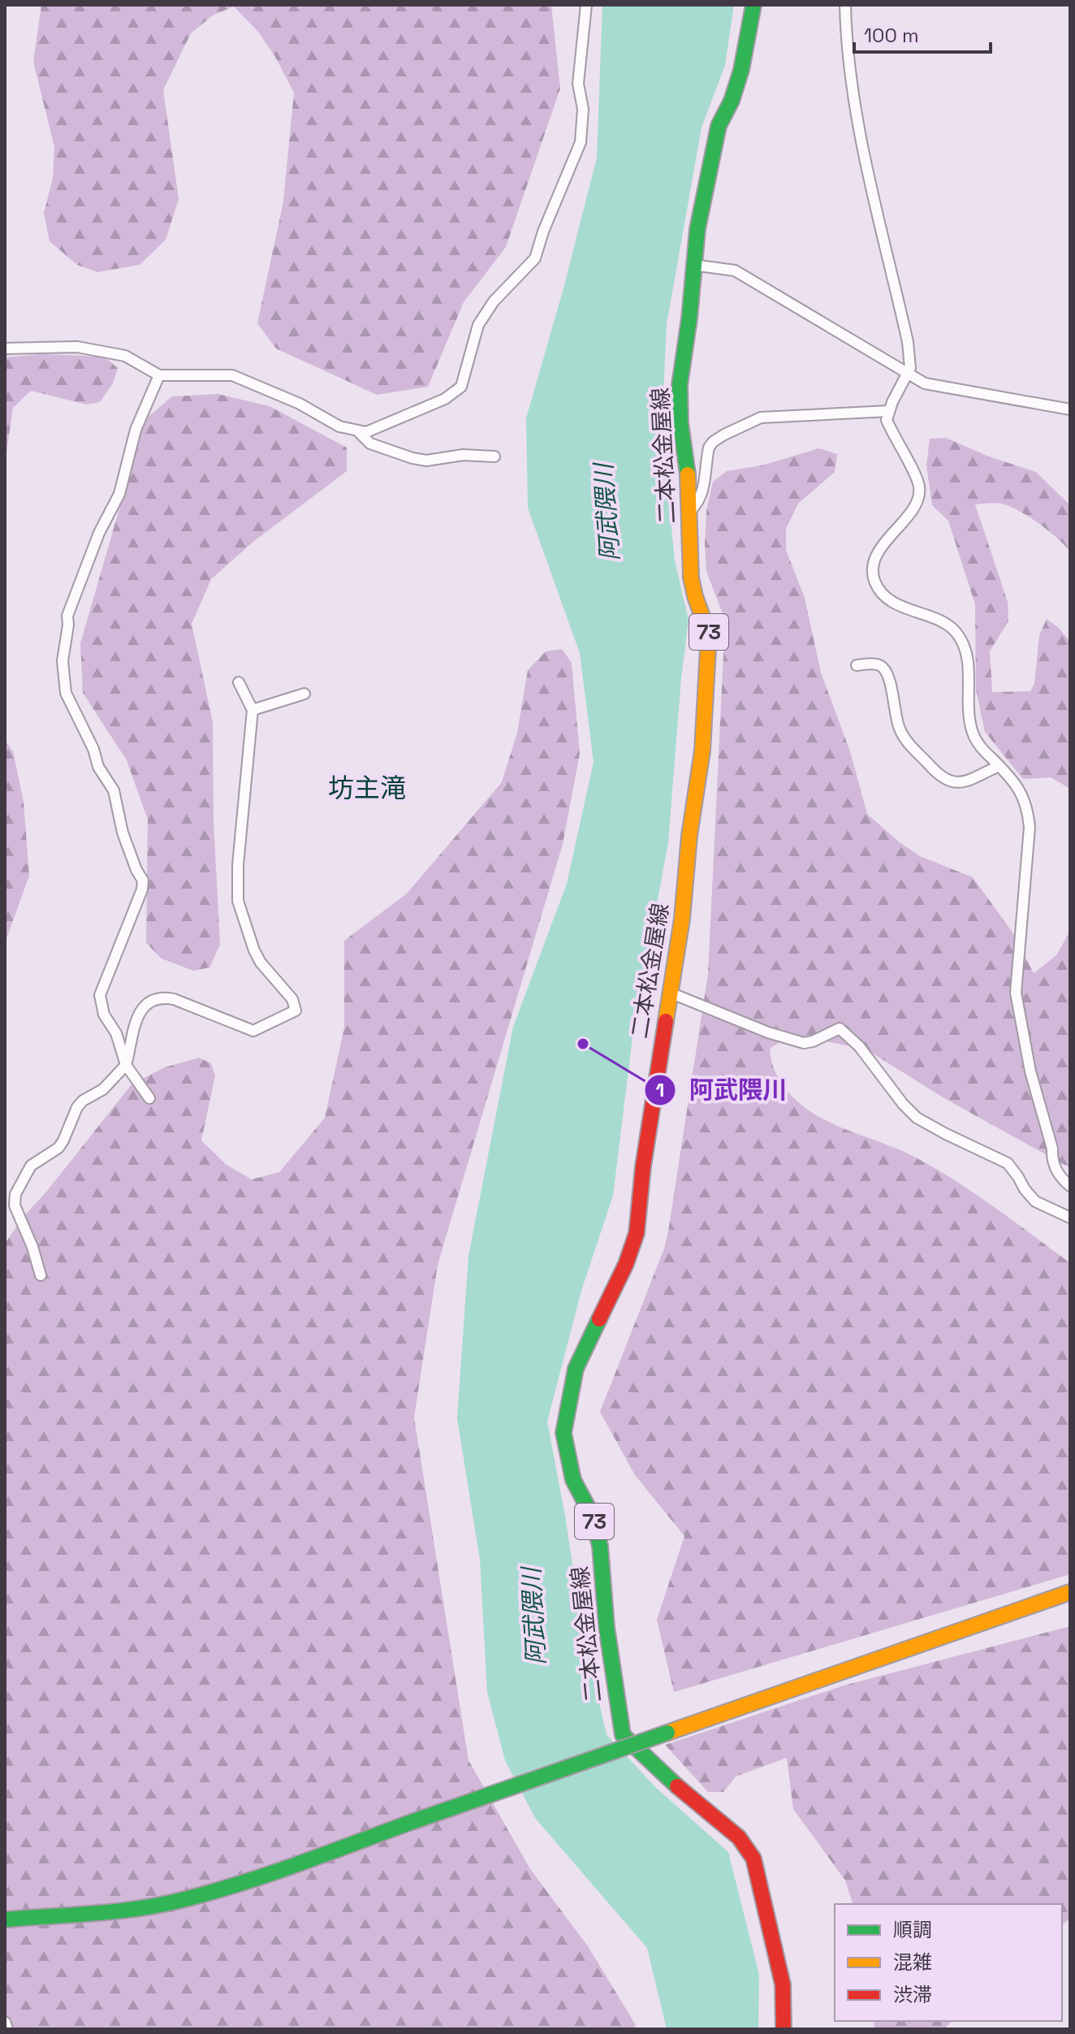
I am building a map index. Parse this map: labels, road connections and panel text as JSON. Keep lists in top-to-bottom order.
{
  "streets": {
    "main road": ["二本松金屋線", "73"]
  },
  "districts": ["坊主滝"],
  "water": ["阿武隈川"],
  "places": ["阿武隈川"],
  "legend": ["順調", "混雑", "渋滞"],
  "scale_bar": "100 m"
}
